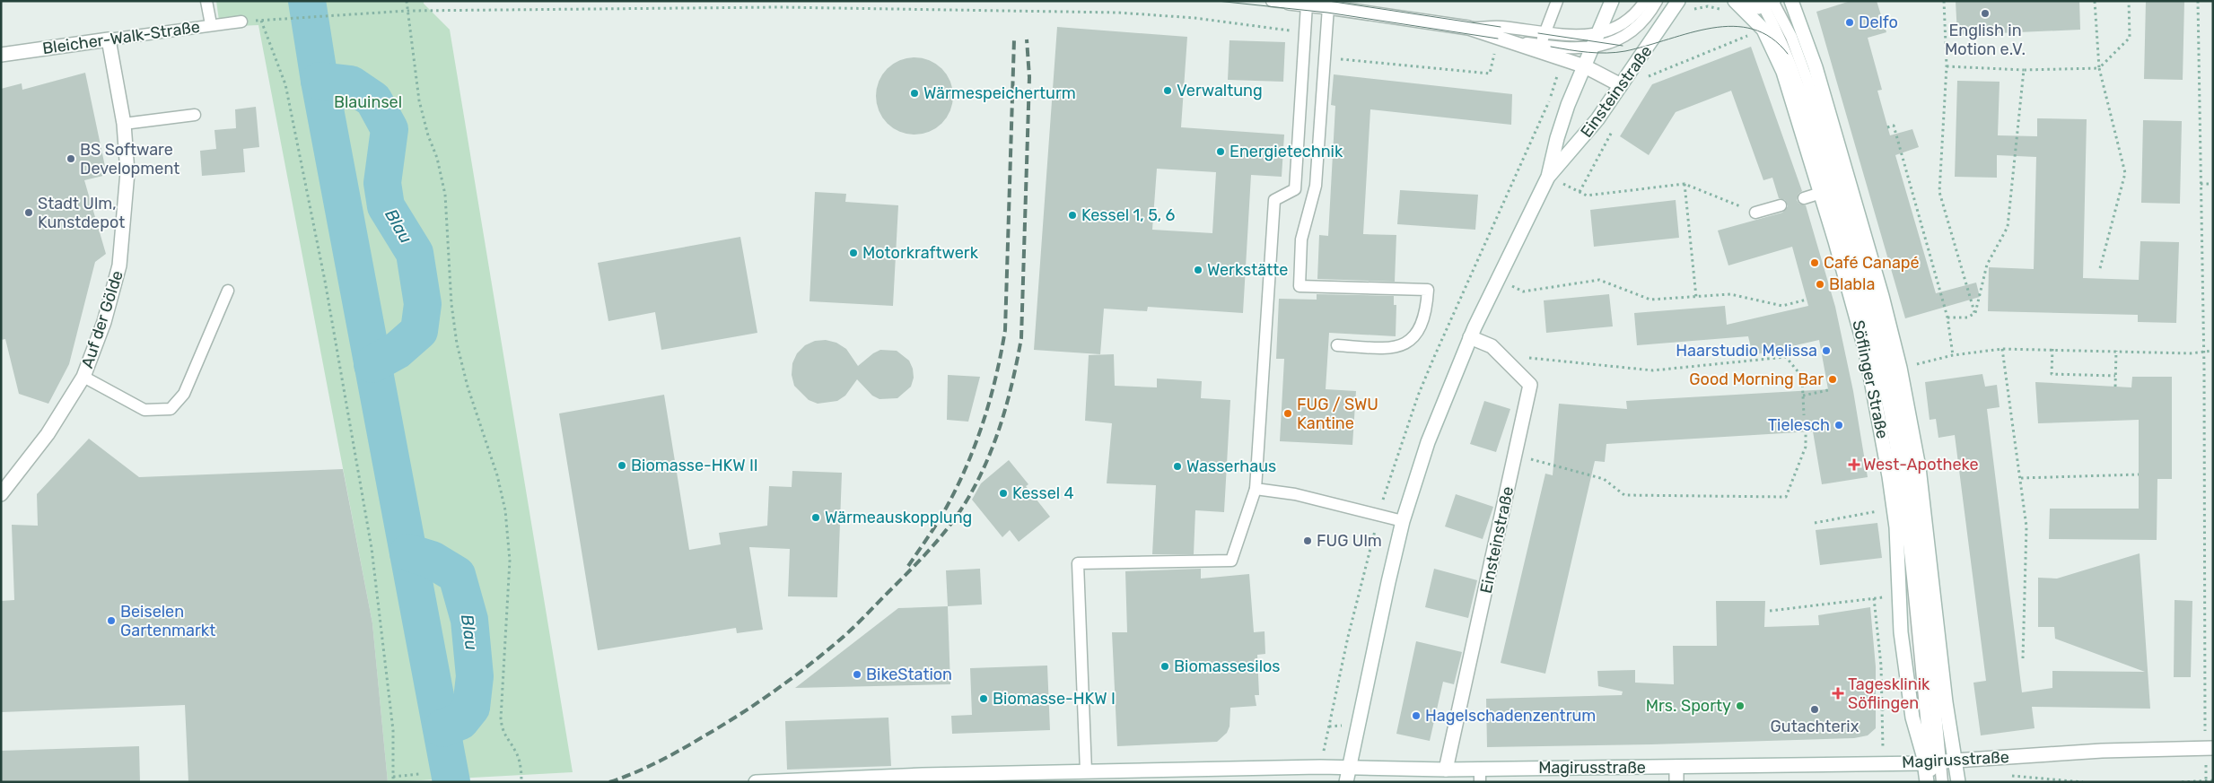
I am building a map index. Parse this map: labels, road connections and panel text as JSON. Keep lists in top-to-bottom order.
{
  "streets": {
    "street": [
      "Bleicher-Walk-Straße",
      "Einsteinstraße",
      "Auf der Gölde",
      "Söflinger Straße",
      "Magirusstraße"
    ]
  },
  "crossings": [
    ["Bleicher-Walk-Straße", "Auf der Gölde"],
    ["Einsteinstraße", "Magirusstraße"],
    ["Söflinger Straße", "Magirusstraße"]
  ],
  "water": ["Blau"],
  "parks": ["Blauinsel"],
  "places": {
    "other": [
      "English in Motion e.V.",
      "Delfo",
      "Verwaltung",
      "Wärmespeicherturm",
      "Energietechnik",
      "BS Software Development",
      "Stadt Ulm, Kunstdepot",
      "Kessel 1, 5, 6",
      "Motorkraftwerk",
      "Café Canapé",
      "Werkstätte",
      "Blabla",
      "Haarstudio Melissa",
      "Good Morning Bar",
      "FUG / SWU Kantine",
      "Tielesch",
      "Biomasse-HKW II",
      "Wasserhaus",
      "Kessel 4",
      "Wärmeauskopplung",
      "FUG Ulm",
      "Beiselen Gartenmarkt",
      "Biomassesilos",
      "BikeStation",
      "Biomasse-HKW I",
      "Mrs. Sporty",
      "Gutachterix",
      "Hagelschadenzentrum"
    ],
    "health": ["West-Apotheke", "Tagesklinik Söflingen"]
  }
}
